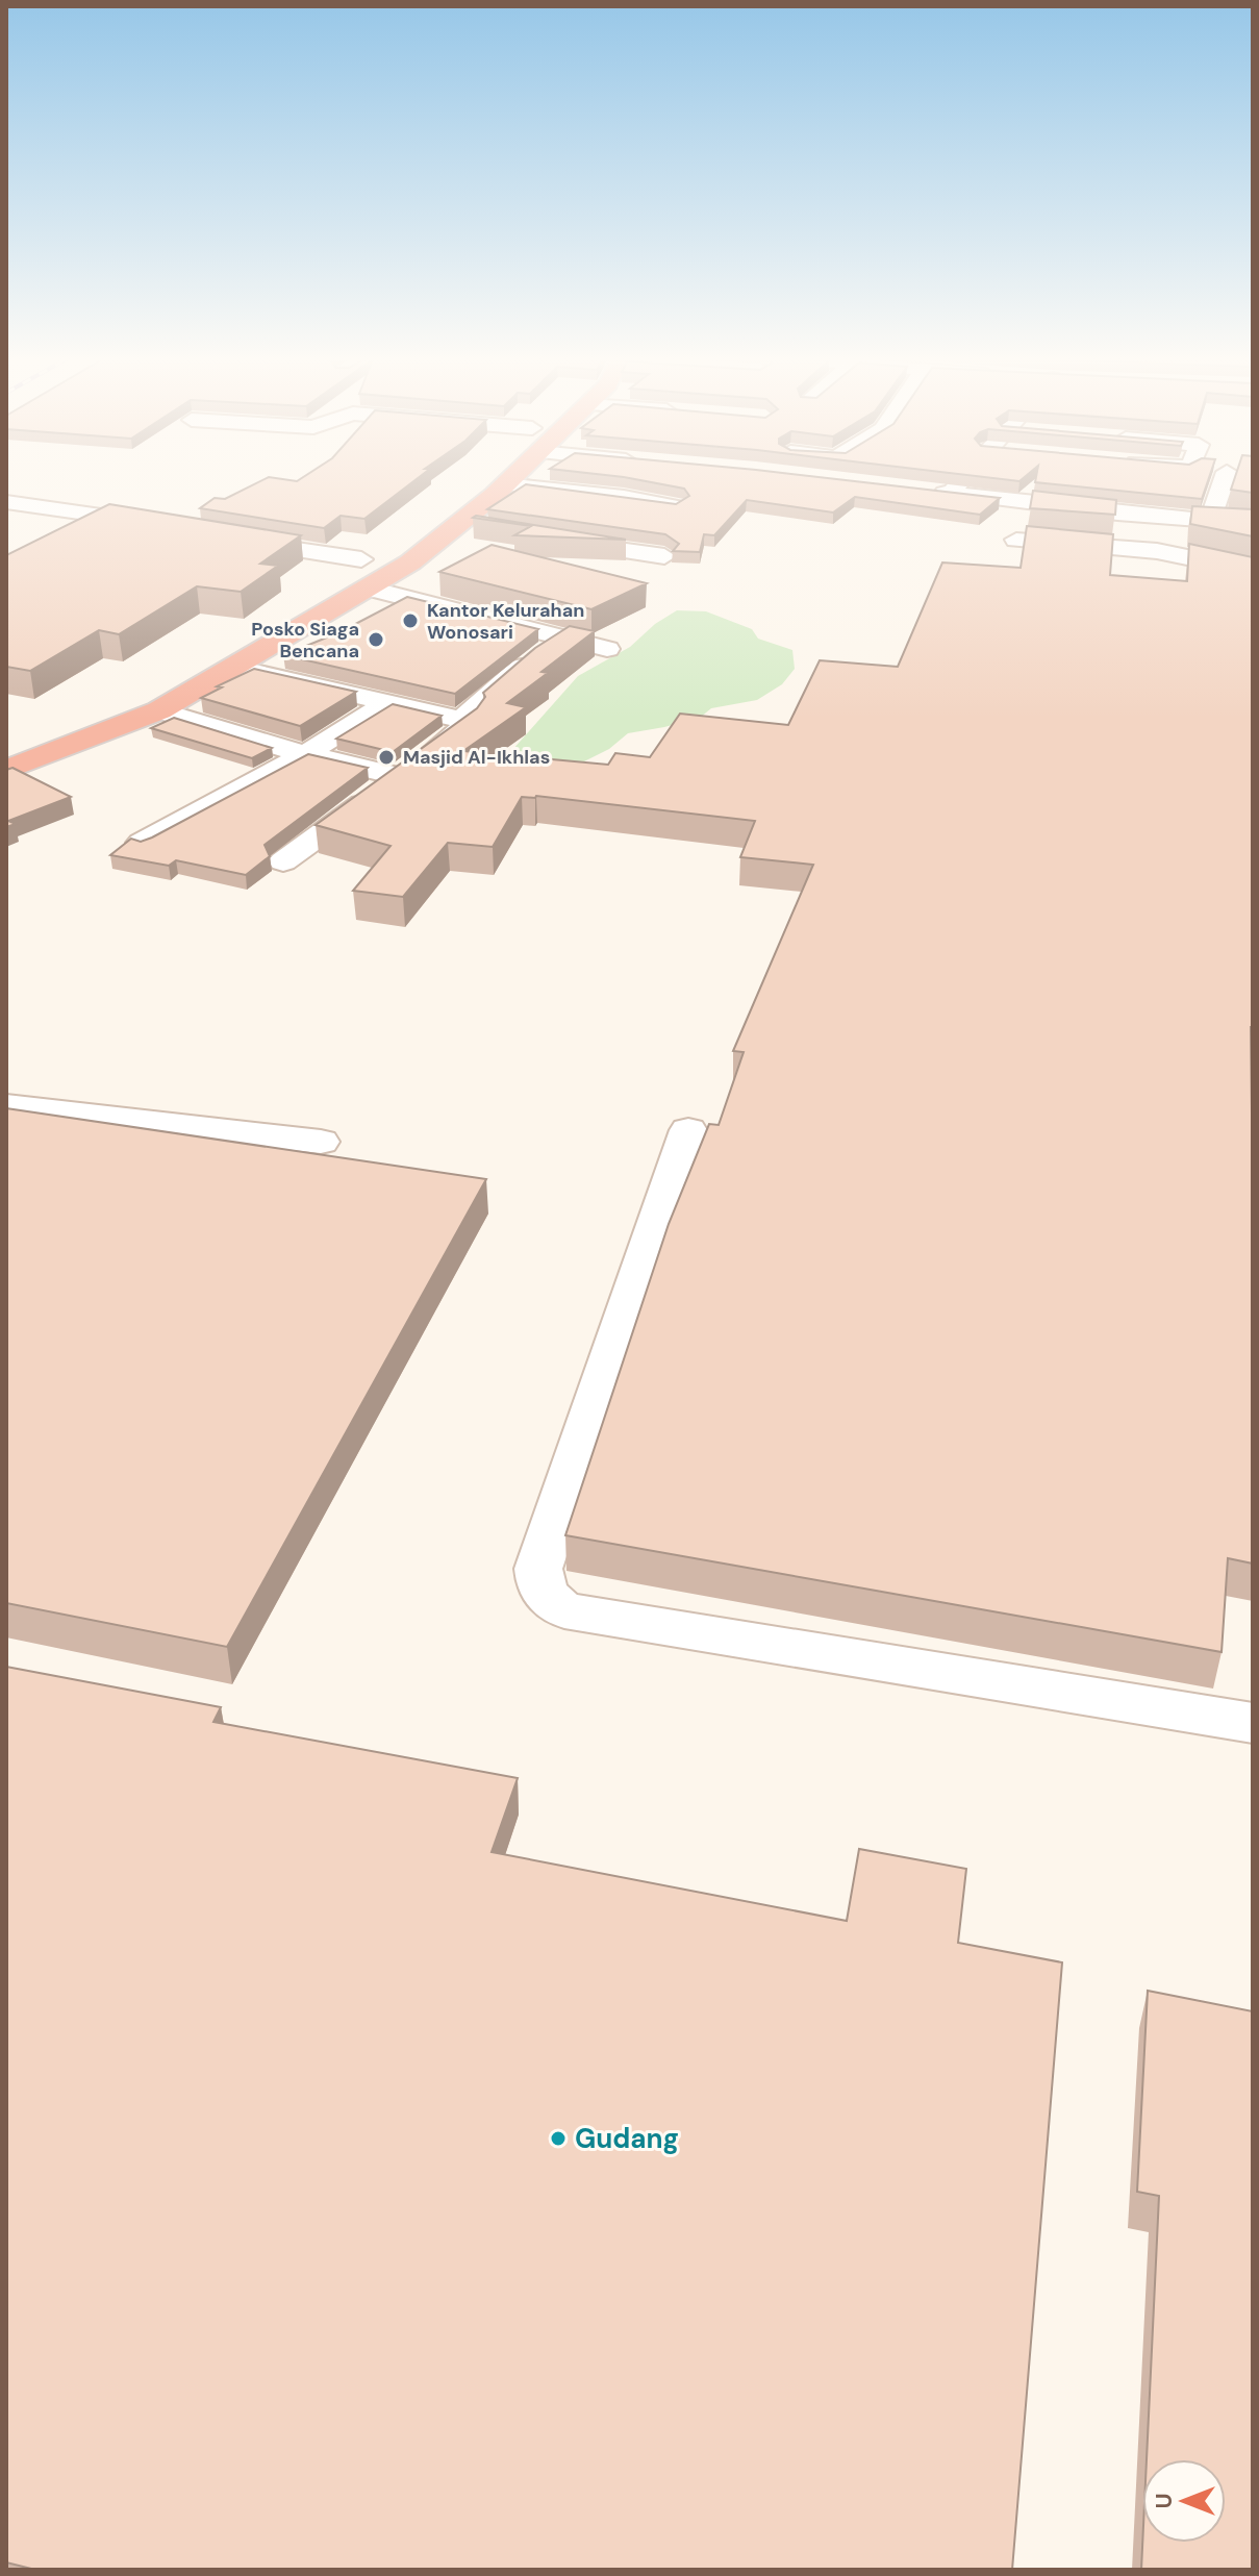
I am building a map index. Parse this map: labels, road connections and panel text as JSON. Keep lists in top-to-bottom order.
{
  "places": [
    "Kantor Kelurahan Wonosari",
    "Posko Siaga Bencana",
    "Masjid Al-Ikhlas",
    "Gudang"
  ],
  "north": "left"
}
